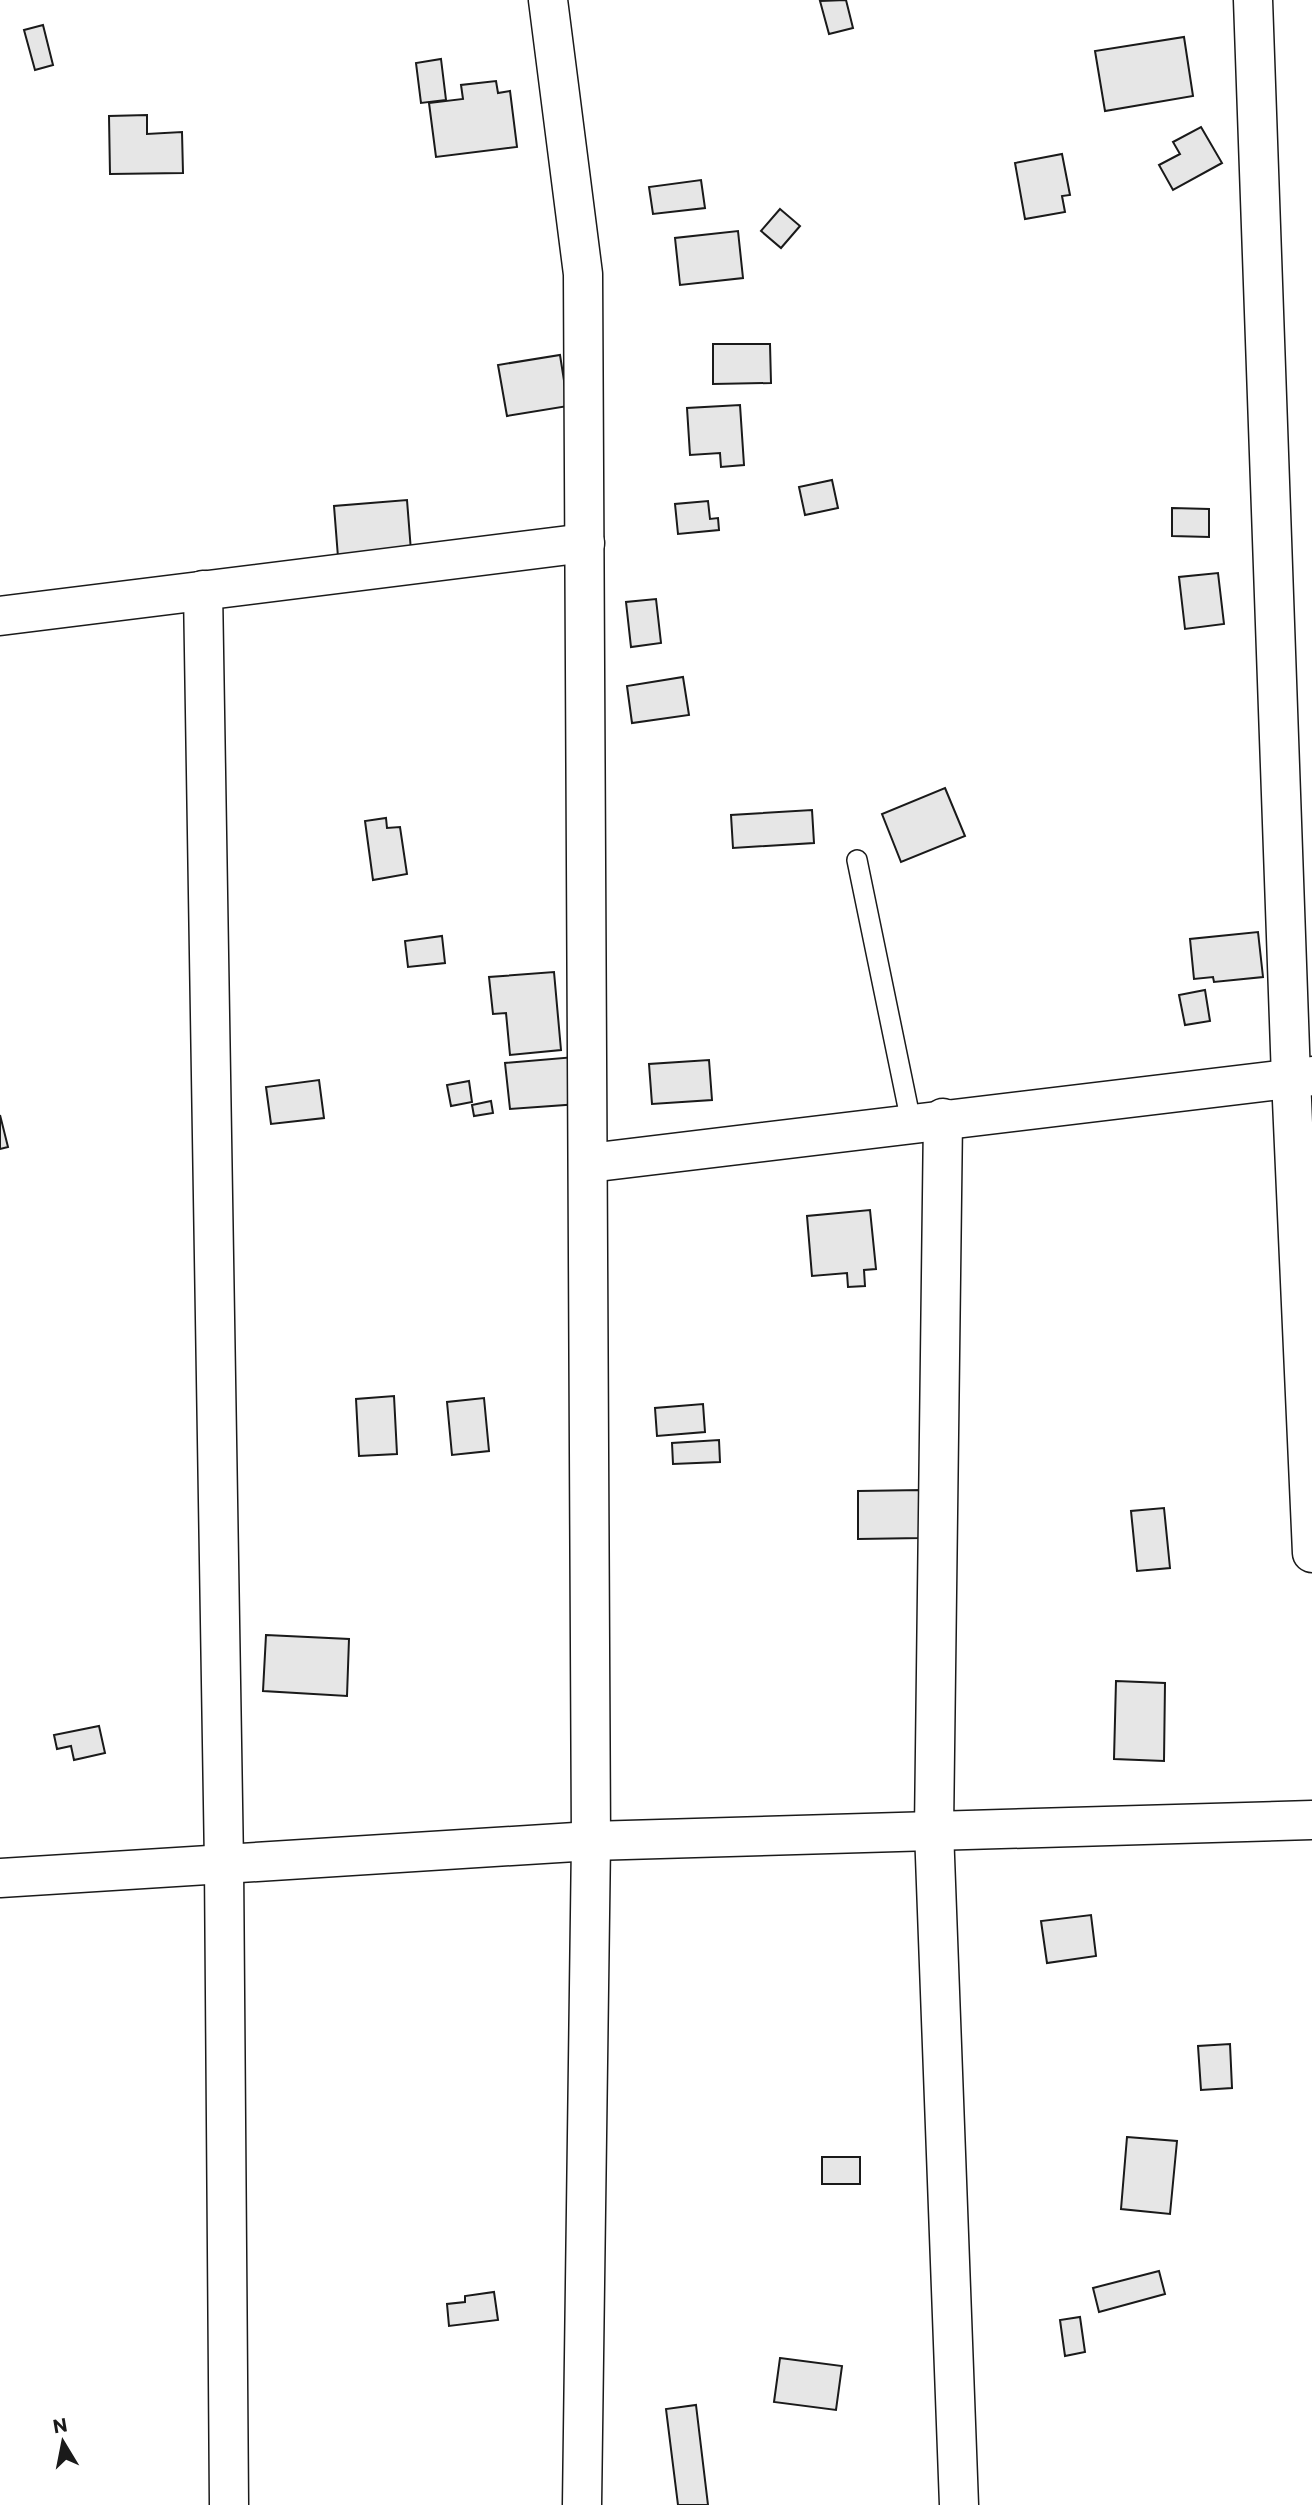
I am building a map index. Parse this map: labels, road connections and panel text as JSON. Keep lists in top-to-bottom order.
{
  "north": "top"
}
